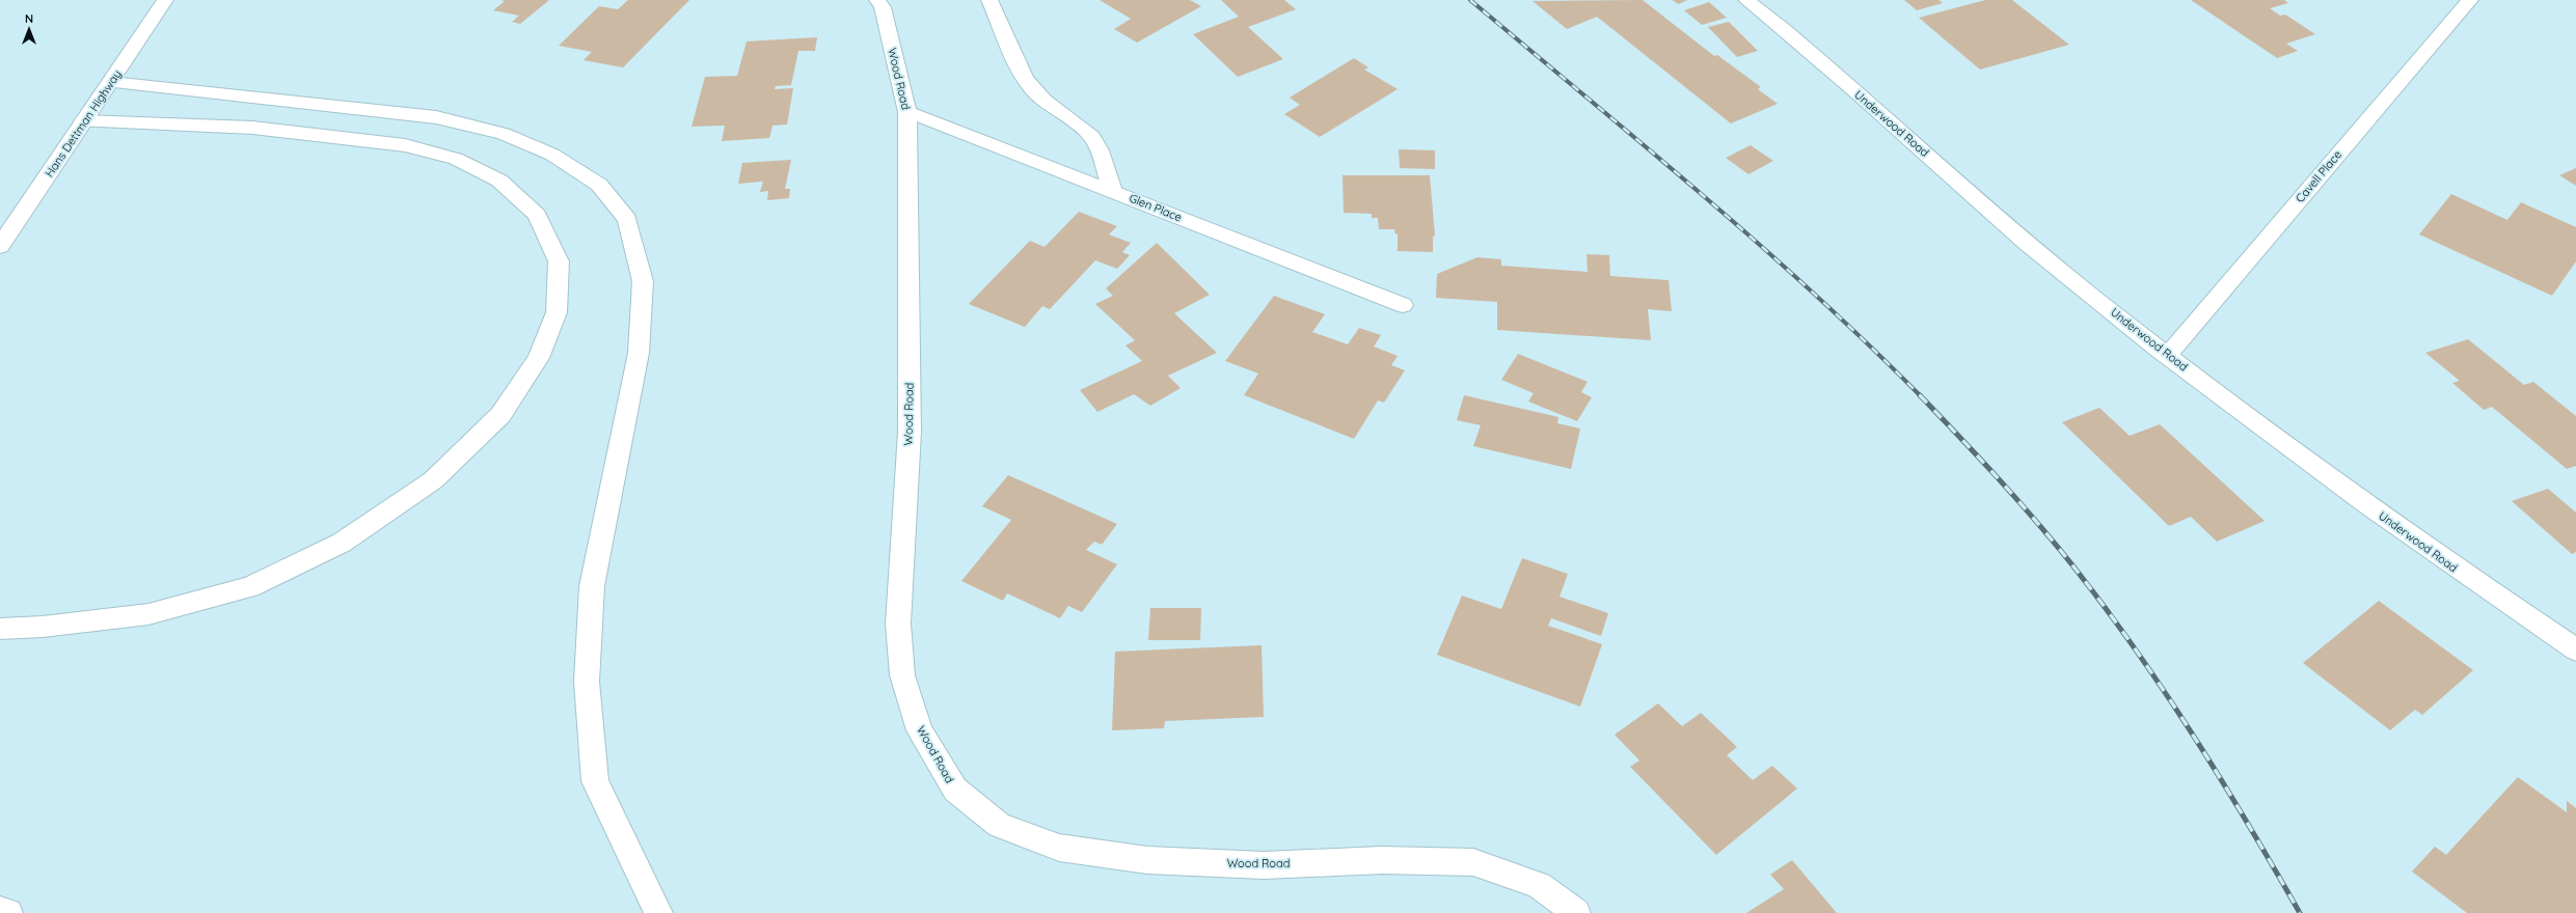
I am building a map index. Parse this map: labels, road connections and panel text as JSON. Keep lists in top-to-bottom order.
{
  "streets": {
    "main road": [
      "Wood Road",
      "Hans Dettman Highway",
      "Underwood Road",
      "Cavell Place",
      "Glen Place"
    ]
  },
  "crossings": [
    ["Wood Road", "Glen Place"],
    ["Underwood Road", "Cavell Place"]
  ],
  "north": "top"
}
